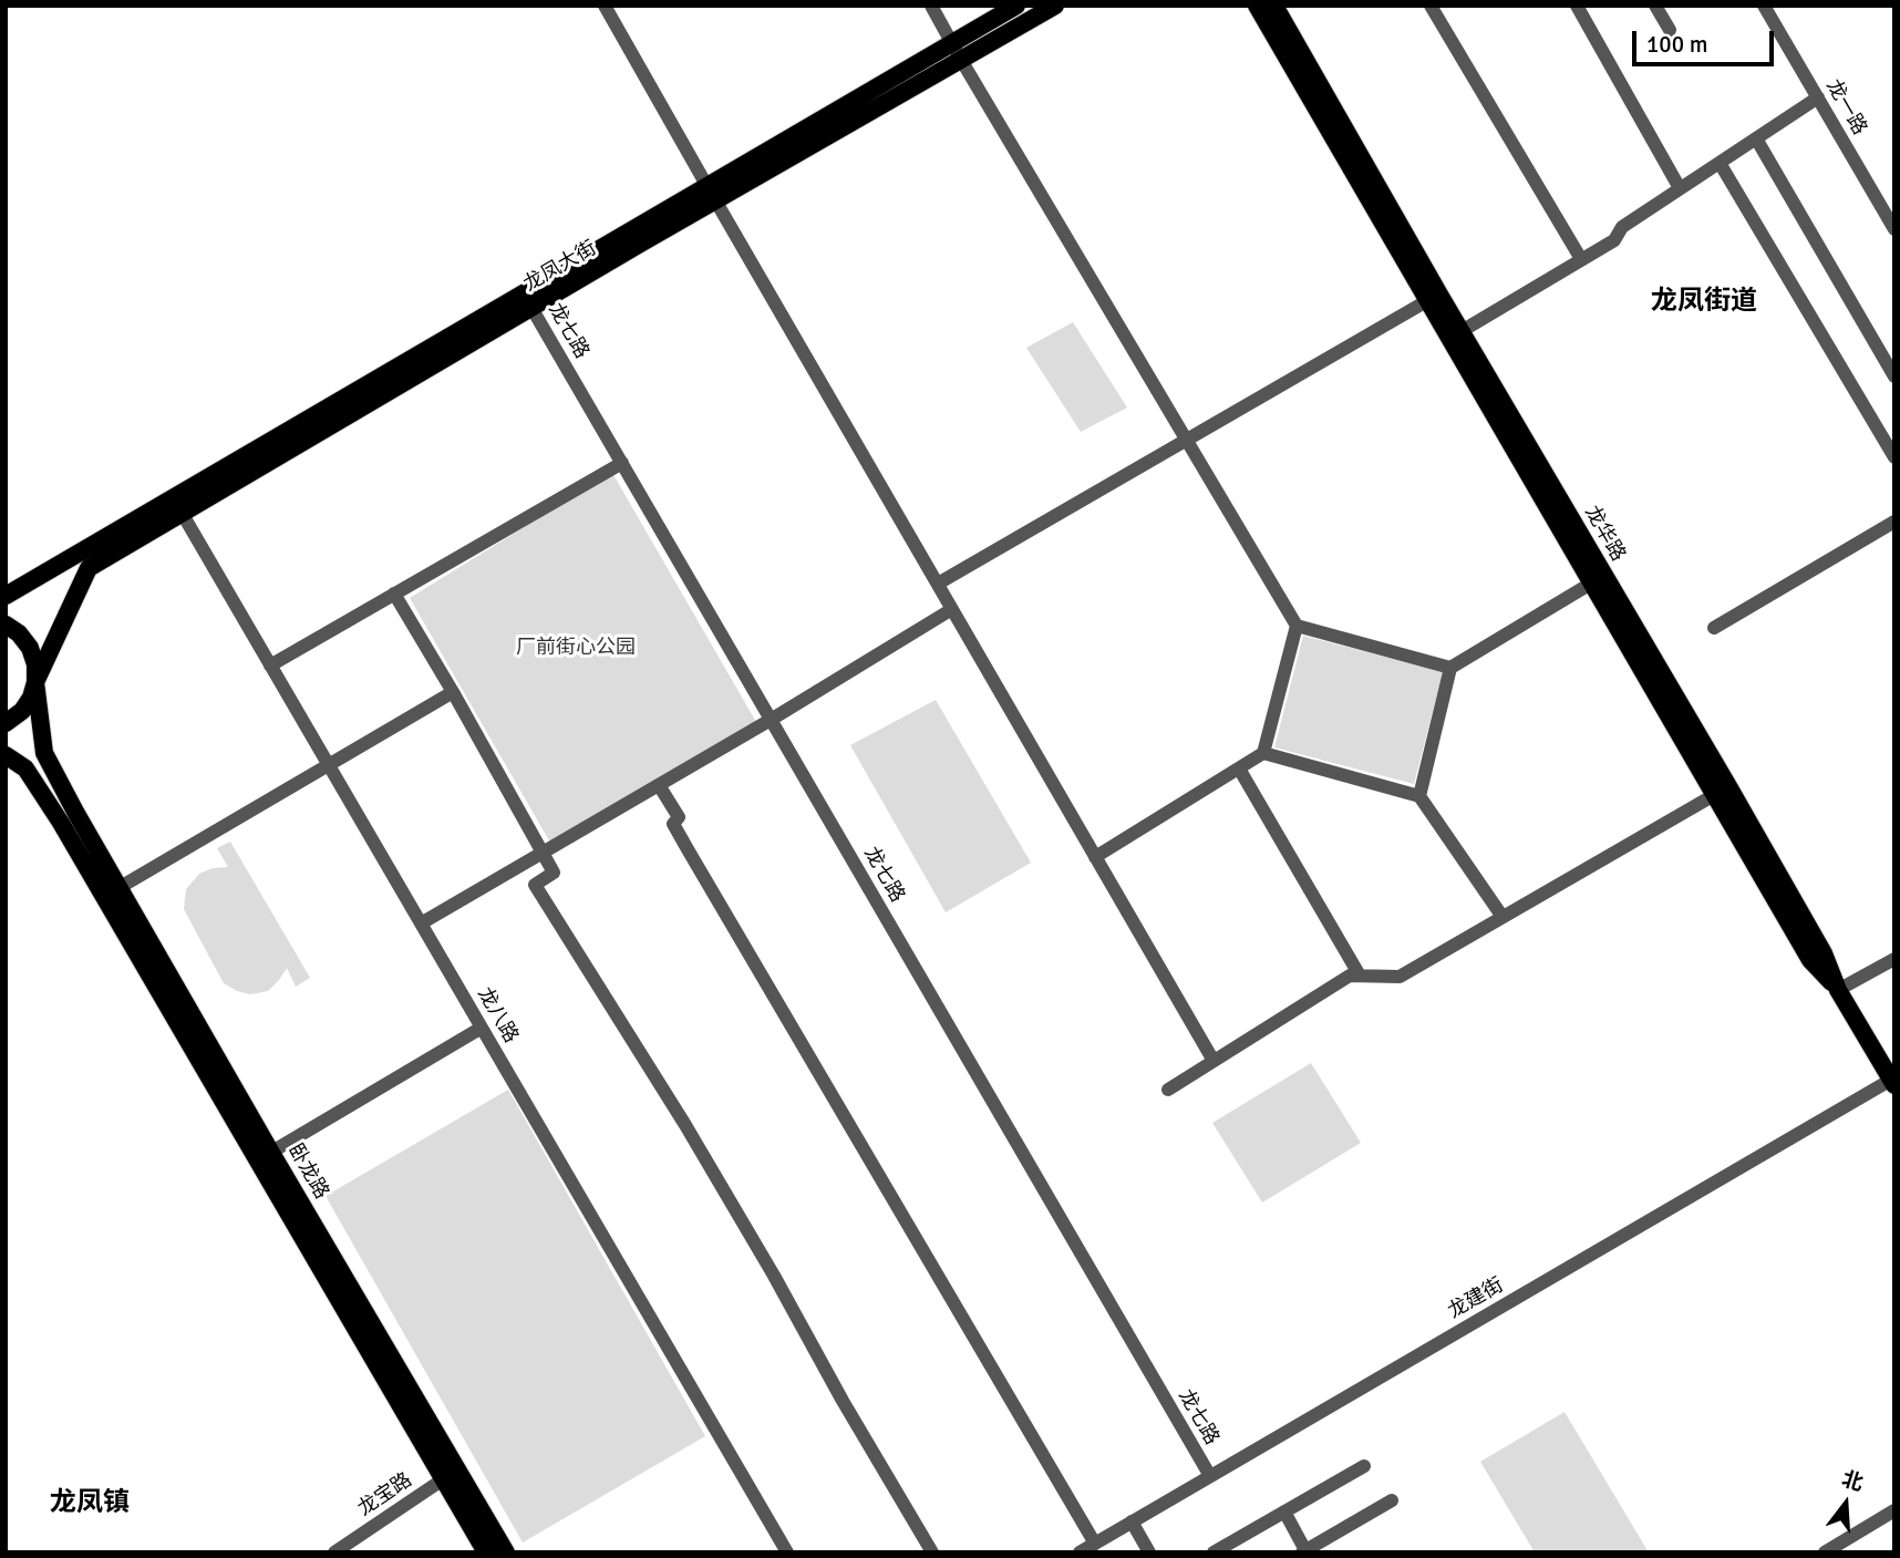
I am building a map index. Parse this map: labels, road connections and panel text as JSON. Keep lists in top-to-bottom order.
{
  "streets": {
    "main road": ["龙凤大街", "龙华路", "卧龙路"],
    "street": [
      "龙一路",
      "龙七路",
      "龙八路",
      "龙建街",
      "龙宝路"
    ]
  },
  "crossings": [
    ["龙凤大街", "龙七路"],
    ["龙凤大街", "龙八路"],
    ["龙七路", "龙建街"],
    ["龙华路", "龙建街"],
    ["卧龙路", "龙宝路"]
  ],
  "districts": ["龙凤街道", "龙凤镇"],
  "parks": ["厂前街心公园"],
  "scale_bar": "100 m",
  "north": "top"
}
